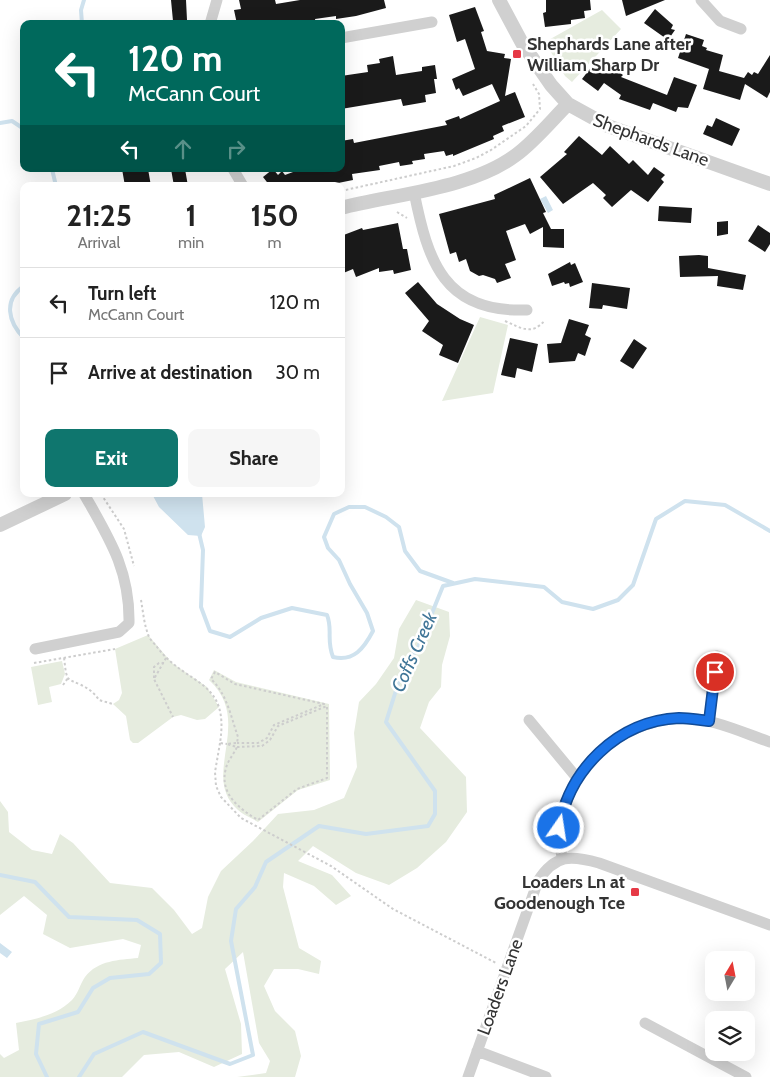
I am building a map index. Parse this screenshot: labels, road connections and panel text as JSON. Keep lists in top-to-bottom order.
{
  "streets": {
    "street": ["Shephards Lane", "Loaders Lane"]
  },
  "water": ["Coffs Creek"],
  "places": {
    "transit": ["Shephards Lane after William Sharp Dr", "Loaders Ln at Goodenough Tce"]
  },
  "north": "top",
  "page": {
    "turn": ["120 m", "McCann Court"],
    "eta": [
      "21:25",
      "Arrival",
      "1",
      "min",
      "150",
      "m"
    ],
    "list": [
      {
        "name": "Turn left",
        "note": "McCann Court",
        "value": "120 m"
      },
      {
        "name": "Arrive at destination",
        "value": "30 m"
      }
    ],
    "buttons": ["Exit", "Share"]
  }
}
